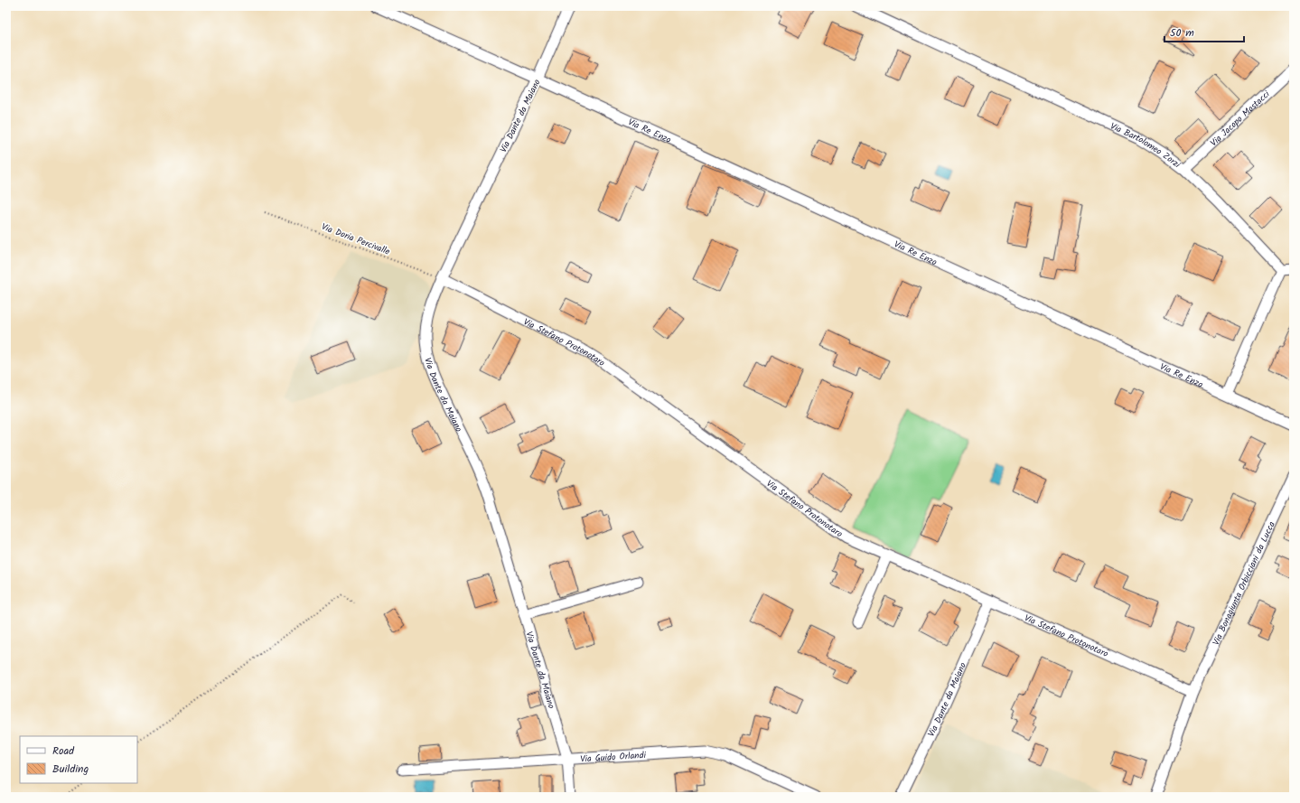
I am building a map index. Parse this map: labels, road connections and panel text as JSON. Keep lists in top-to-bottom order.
{
  "streets": {
    "street": [
      "Via Dante da Maiano",
      "Via Jacopo Mostacci",
      "Via Re Enzo",
      "Via Bartolomeo Zorzi",
      "Via Stefano Protonotaro",
      "Via Bonagiunta Orbicciani da Lucca",
      "Via Guido Orlandi"
    ],
    "path": ["Via Doria Percivalle"]
  },
  "crossings": [
    ["Via Dante da Maiano", "Via Re Enzo"],
    ["Via Dante da Maiano", "Via Doria Percivalle"],
    ["Via Dante da Maiano", "Via Stefano Protonotaro"],
    ["Via Dante da Maiano", "Via Guido Orlandi"],
    ["Via Jacopo Mostacci", "Via Bartolomeo Zorzi"],
    ["Via Doria Percivalle", "Via Stefano Protonotaro"],
    ["Via Stefano Protonotaro", "Via Bonagiunta Orbicciani da Lucca"]
  ],
  "legend": ["Road", "Building"],
  "scale_bar": "50 m"
}
